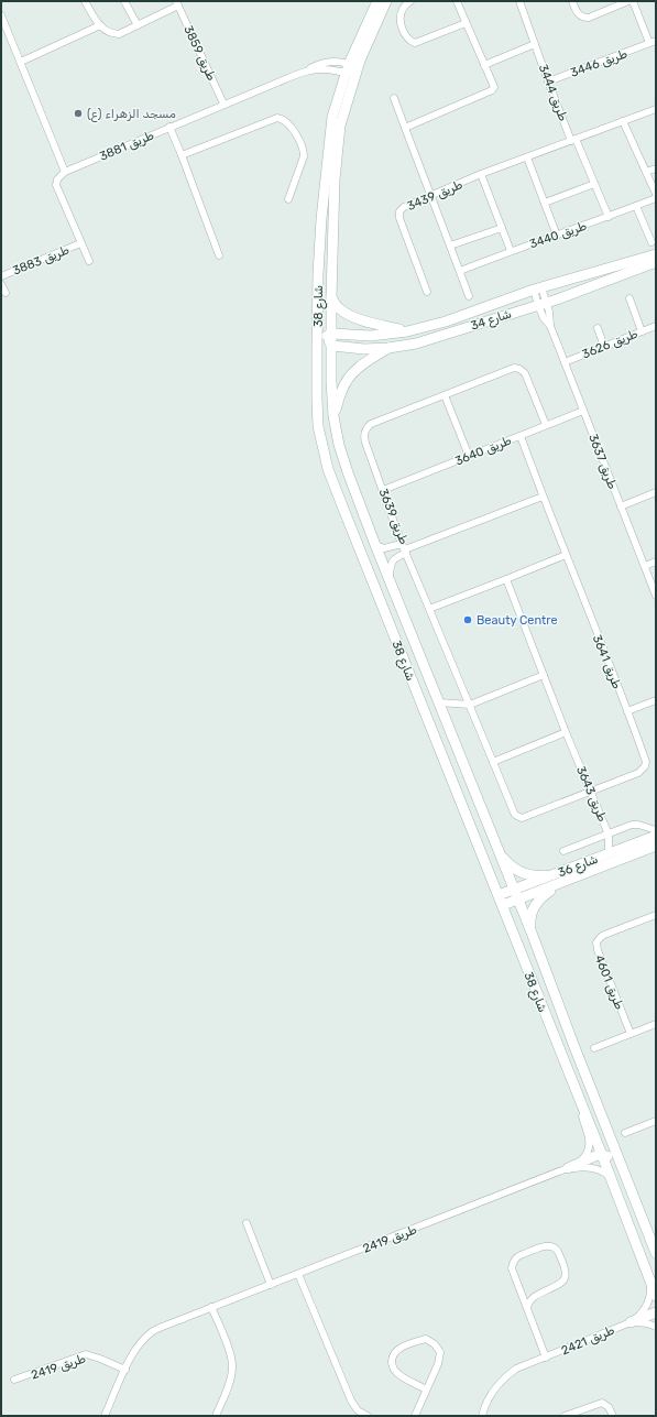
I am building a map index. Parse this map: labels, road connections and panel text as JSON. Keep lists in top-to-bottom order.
{
  "streets": {
    "street": [
      "طريق 3859",
      "طريق 3446",
      "طريق 3444",
      "طريق 3881",
      "طريق 3439",
      "طريق 3440",
      "طريق 3883",
      "شارع 38",
      "شارع 34",
      "طريق 3626",
      "طريق 3640",
      "طريق 3637",
      "طريق 3639",
      "طريق 3641",
      "طريق 3643",
      "شارع 36",
      "طريق 4601",
      "طريق 2419",
      "طريق 2421"
    ]
  },
  "crossings": [
    ["طريق 3859", "طريق 3881"],
    ["طريق 3446", "طريق 3444"],
    ["طريق 3444", "طريق 3439"],
    ["طريق 3444", "طريق 3440"],
    ["طريق 3881", "شارع 38"],
    ["شارع 38", "شارع 34"],
    ["شارع 38", "شارع 36"],
    ["شارع 38", "طريق 2419"],
    ["شارع 38", "طريق 2421"],
    ["شارع 34", "طريق 3637"],
    ["طريق 3626", "طريق 3637"],
    ["طريق 3640", "طريق 3637"],
    ["طريق 3640", "طريق 3639"],
    ["طريق 3640", "طريق 3641"],
    ["طريق 3639", "طريق 3641"],
    ["طريق 3641", "طريق 3643"]
  ],
  "places": ["مسجد الزهراء (ع)", "Beauty Centre"]
}
